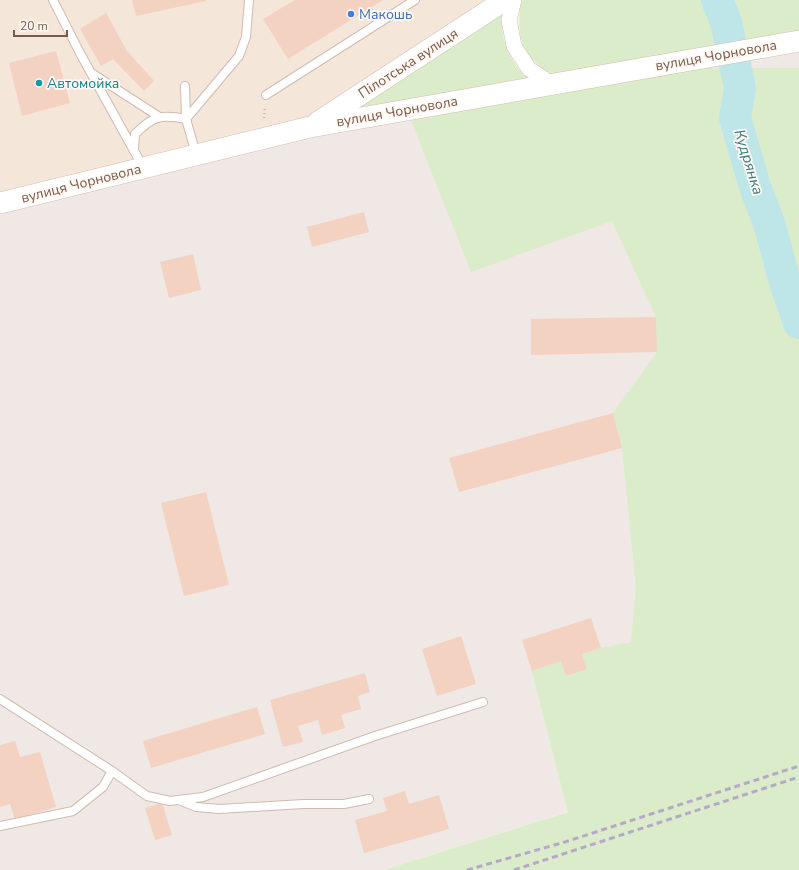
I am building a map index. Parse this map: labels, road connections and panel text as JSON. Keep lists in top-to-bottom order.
{
  "streets": {
    "street": ["вулиця Чорновола", "Пілотська вулиця"]
  },
  "crossings": [
    ["вулиця Чорновола", "Пілотська вулиця"]
  ],
  "water": ["Кудрянка"],
  "places": ["Макошь", "Автомойка"],
  "scale_bar": "20 m"
}
